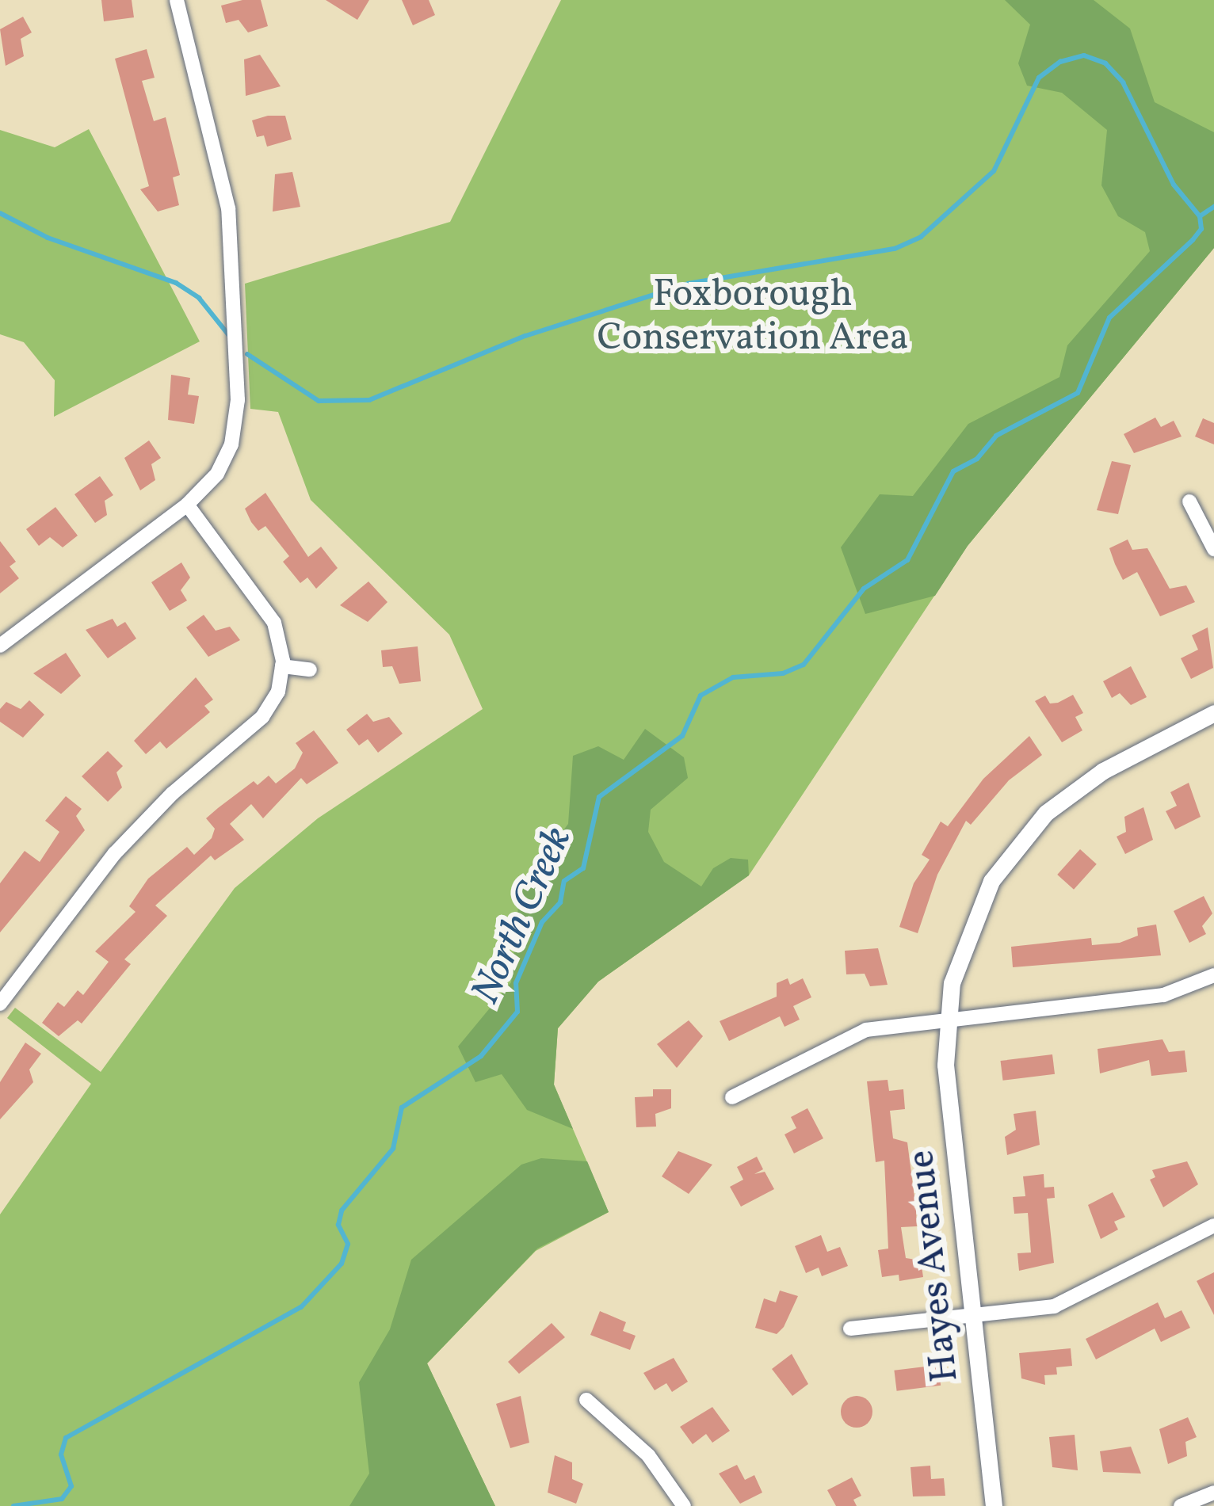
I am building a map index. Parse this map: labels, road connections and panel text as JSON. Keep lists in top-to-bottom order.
{
  "streets": {
    "street": ["Hayes Avenue"]
  },
  "water": ["North Creek"],
  "parks": ["Foxborough Conservation Area"]
}
